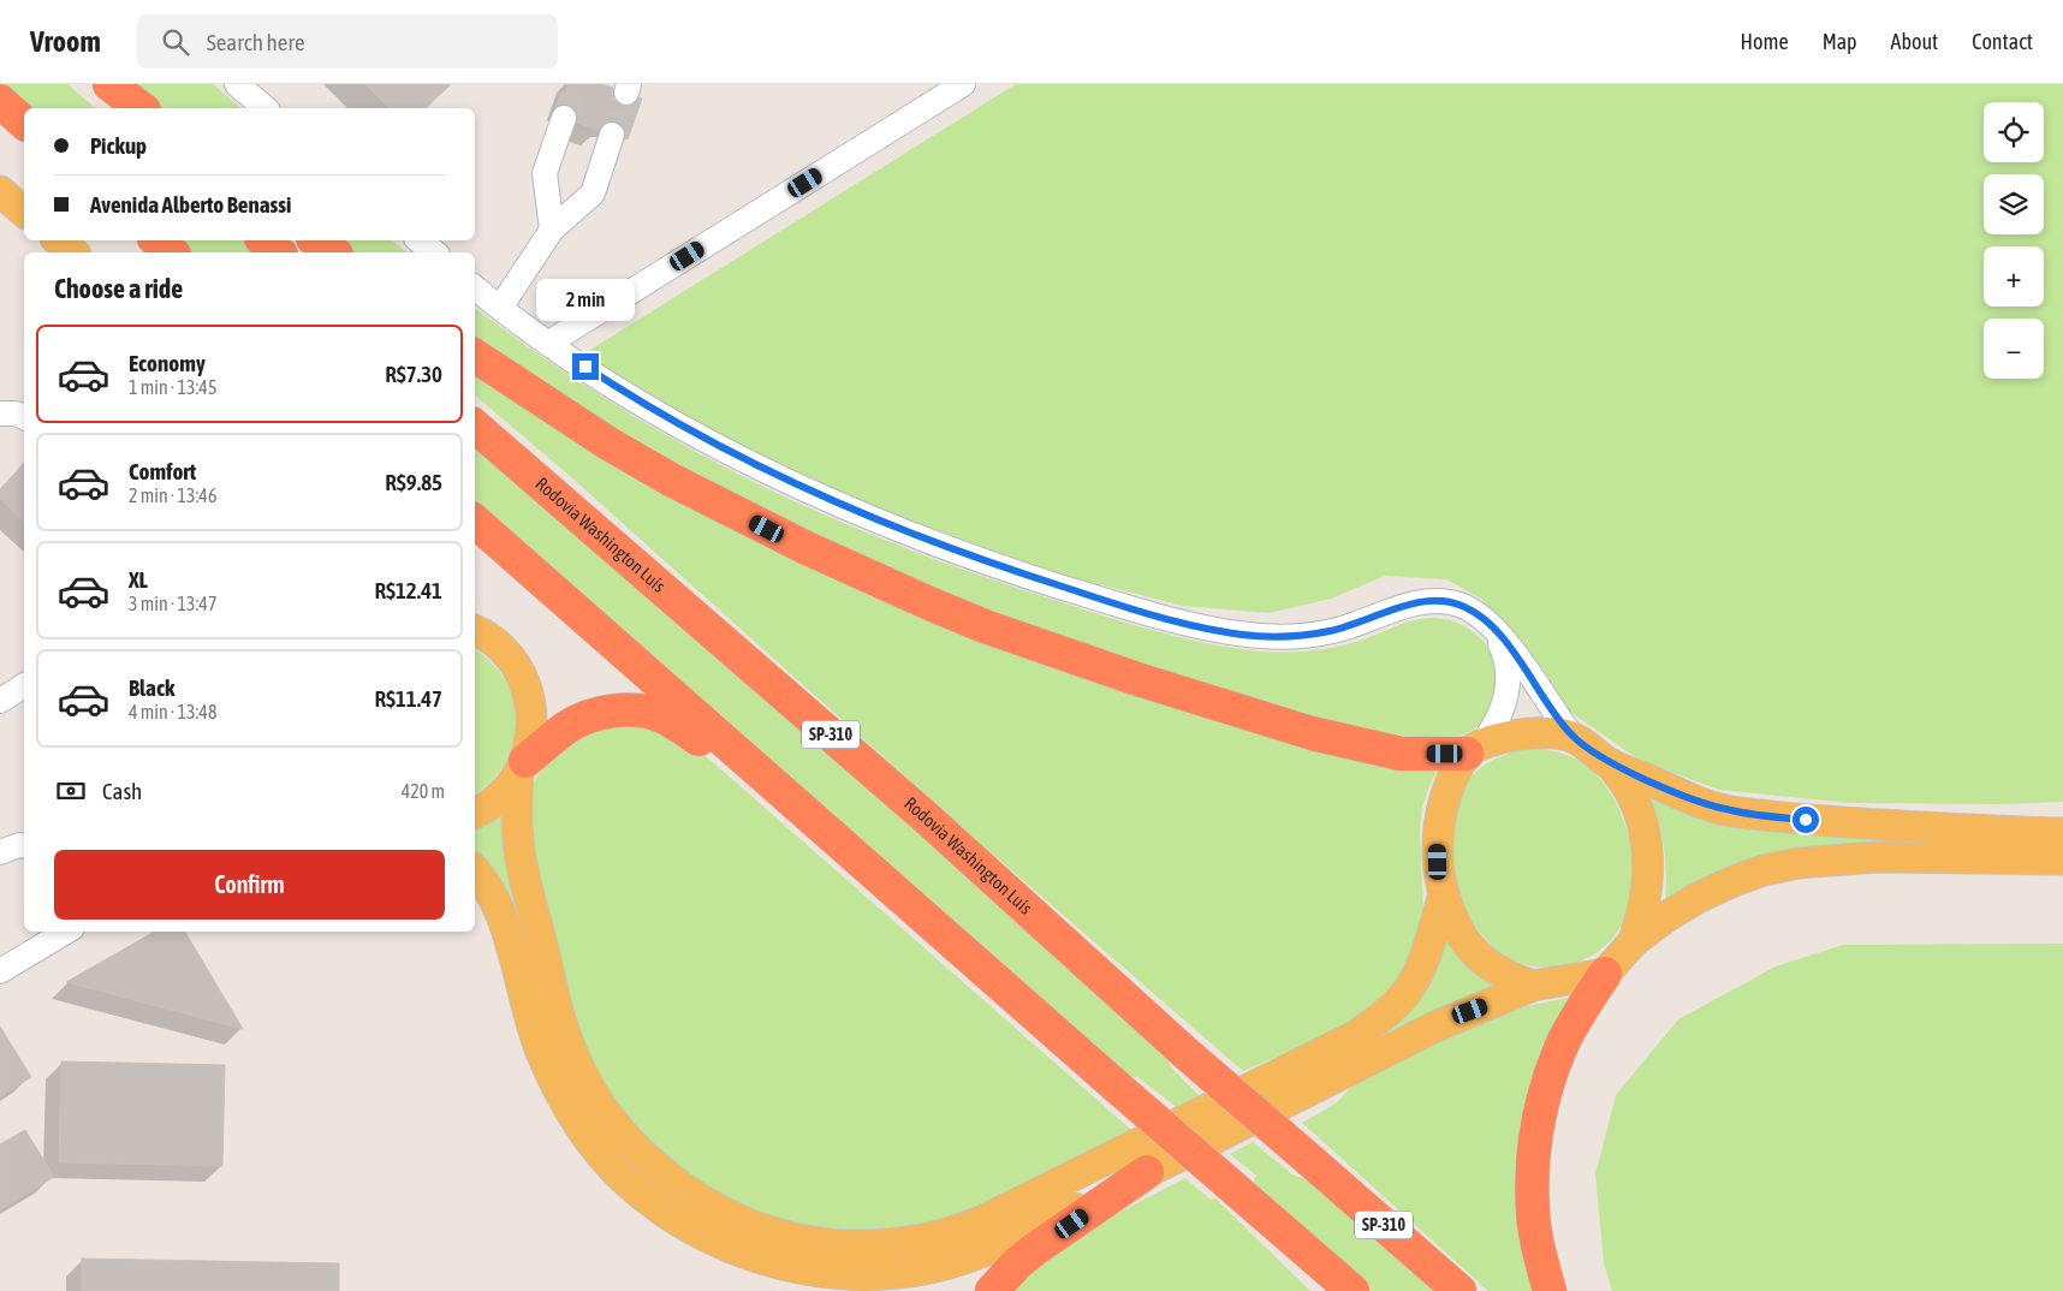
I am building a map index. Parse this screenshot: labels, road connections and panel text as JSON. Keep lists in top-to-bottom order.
{
  "streets": {
    "highway": ["Rodovia Washington Luís", "SP-310"]
  },
  "page": {
    "header": "Vroom",
    "search": "Search here",
    "nav": [
      "Home",
      "Map",
      "About",
      "Contact"
    ],
    "map_buttons": ["+", "−"],
    "banner": ["Pickup", "Avenida Alberto Benassi"],
    "heading": "Choose a ride",
    "bubble": "2 min",
    "list": [
      {
        "name": "Economy",
        "note": "1 min · 13:45",
        "value": "R$7.30"
      },
      {
        "name": "Comfort",
        "note": "2 min · 13:46",
        "value": "R$9.85"
      },
      {
        "name": "XL",
        "note": "3 min · 13:47",
        "value": "R$12.41"
      },
      {
        "name": "Black",
        "note": "4 min · 13:48",
        "value": "R$11.47"
      }
    ],
    "pay": ["Cash", "420 m"],
    "buttons": "Confirm"
  }
}
